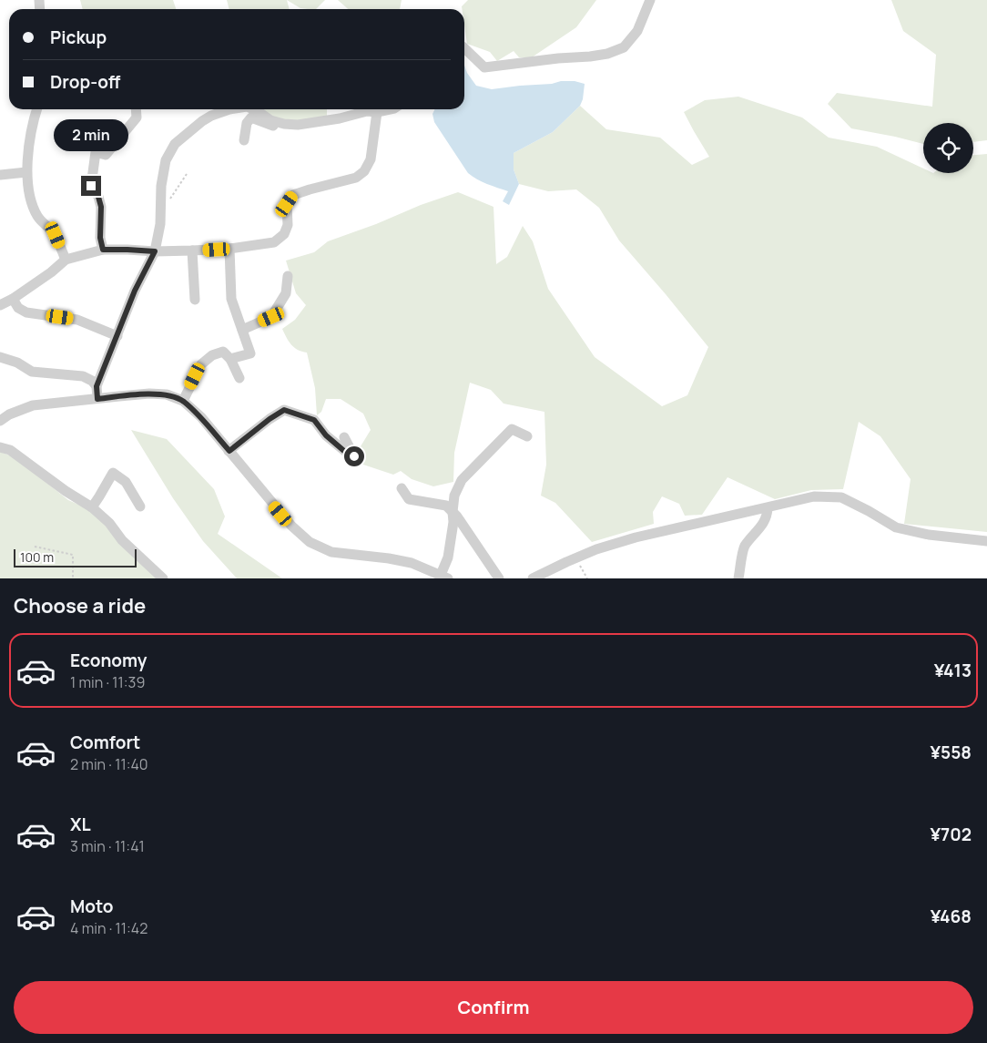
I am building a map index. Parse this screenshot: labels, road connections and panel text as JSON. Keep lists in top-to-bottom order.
{
  "scale_bar": "100 m",
  "page": {
    "banner": ["Pickup", "Drop-off"],
    "bubble": "2 min",
    "scale": "100 m",
    "heading": "Choose a ride",
    "list": [
      {
        "name": "Economy",
        "note": "1 min · 11:39",
        "value": "¥413"
      },
      {
        "name": "Comfort",
        "note": "2 min · 11:40",
        "value": "¥558"
      },
      {
        "name": "XL",
        "note": "3 min · 11:41",
        "value": "¥702"
      },
      {
        "name": "Moto",
        "note": "4 min · 11:42",
        "value": "¥468"
      }
    ],
    "buttons": "Confirm"
  }
}
